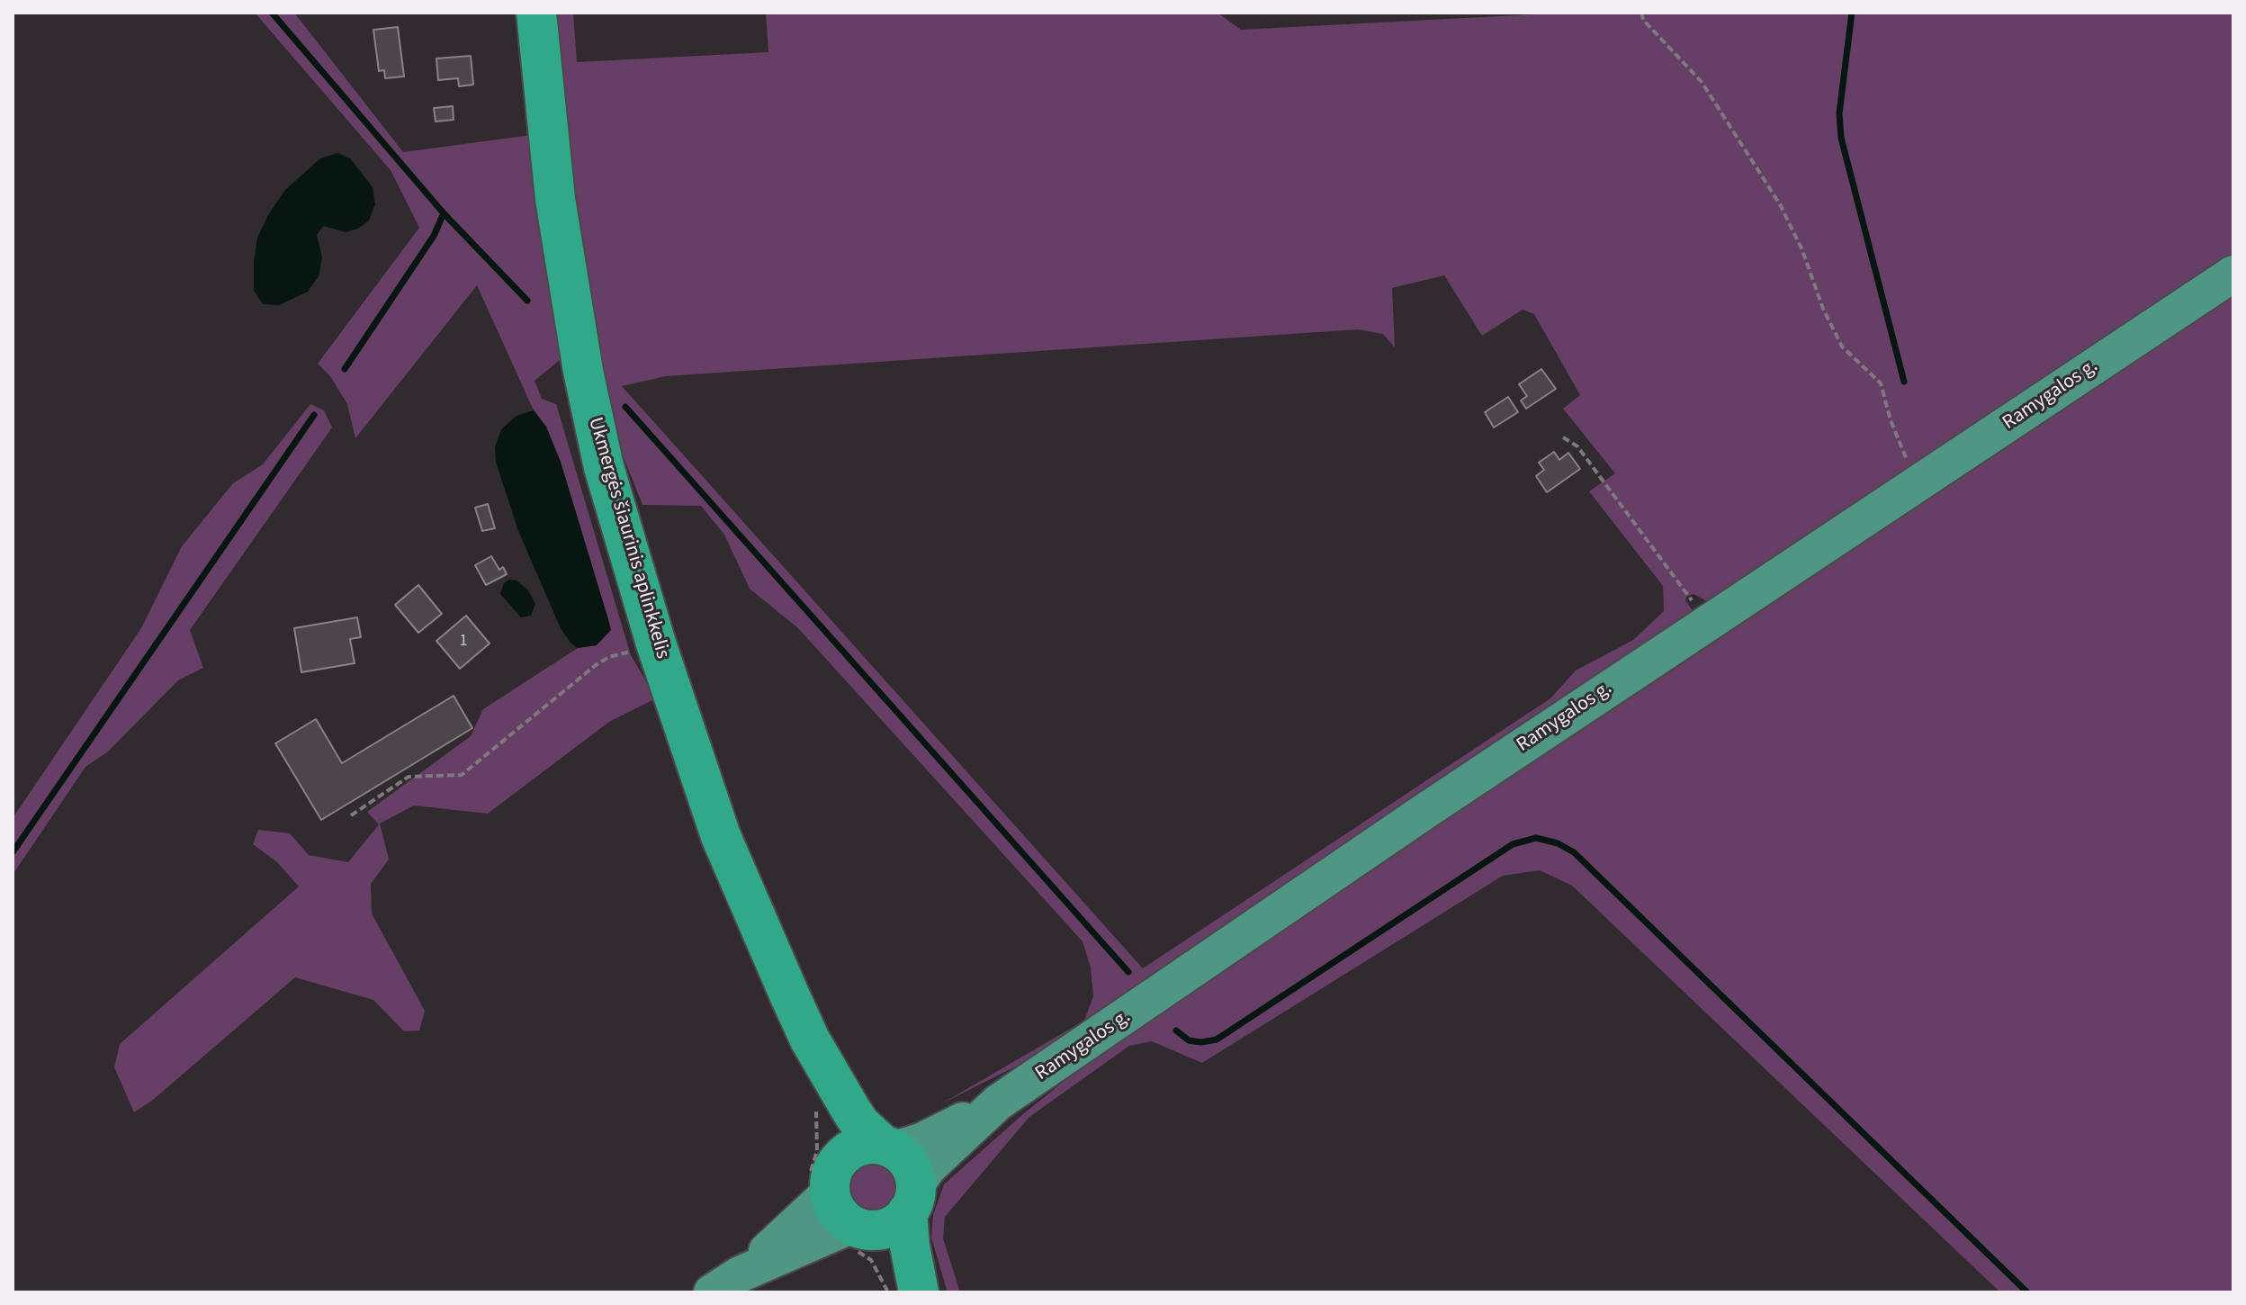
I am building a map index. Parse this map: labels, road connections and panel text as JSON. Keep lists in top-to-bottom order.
{
  "streets": {
    "highway": ["Ukmergės šiaurinis aplinkkelis"],
    "main road": ["Ramygalos g."]
  },
  "crossings": [
    ["Ramygalos g.", "Ukmergės šiaurinis aplinkkelis"]
  ],
  "house_numbers": ["1"]
}
